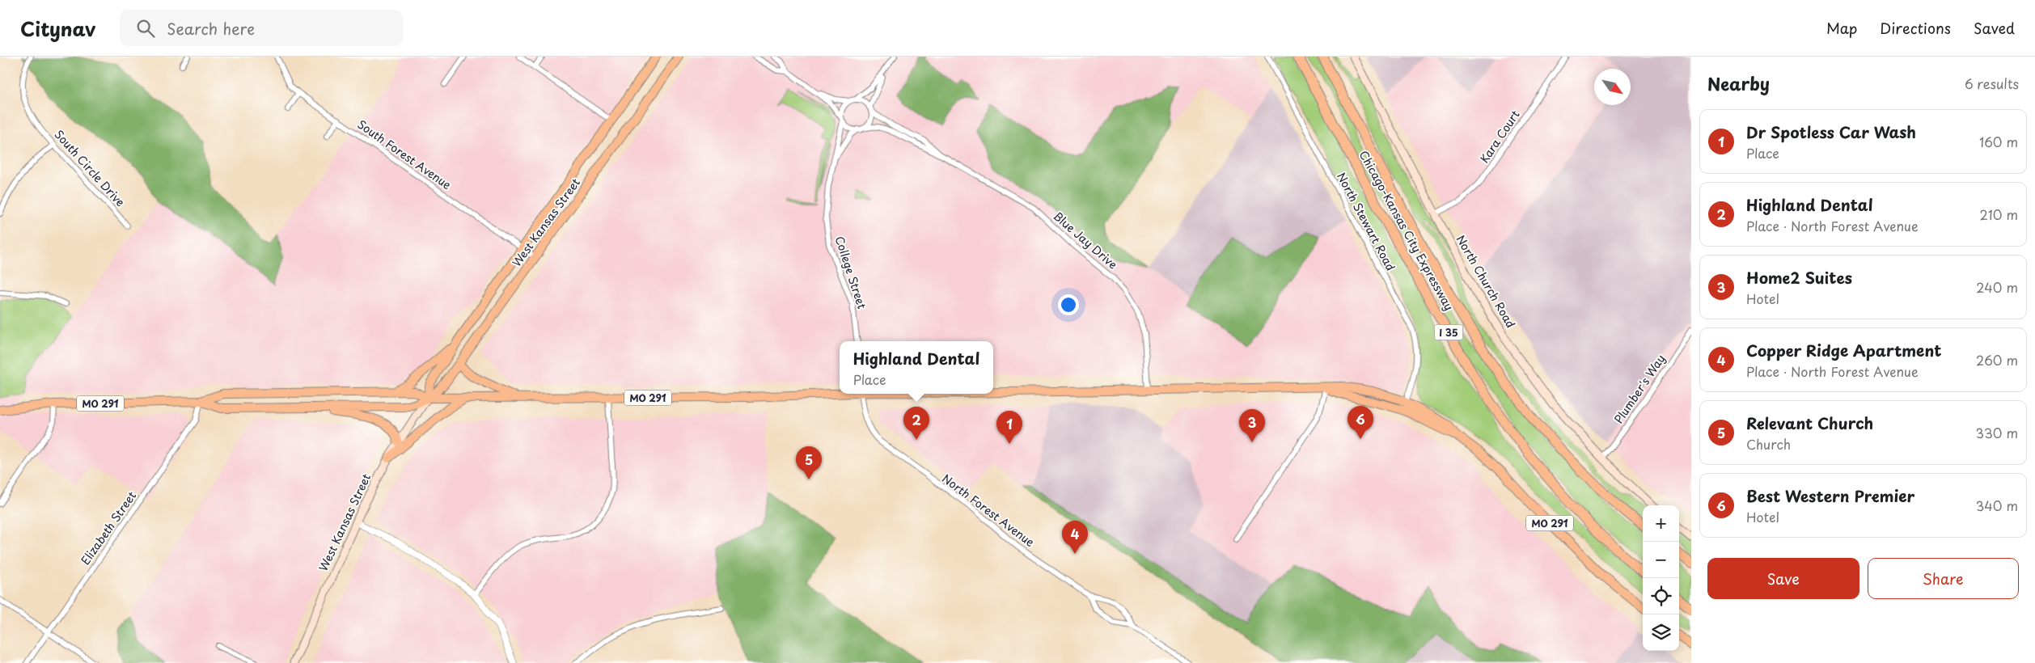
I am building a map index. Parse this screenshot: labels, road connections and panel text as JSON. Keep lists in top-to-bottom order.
{
  "streets": {
    "highway": ["Chicago-Kansas City Expressway", "I 35"],
    "main road": ["West Kansas Street", "North Church Road", "MO 291"],
    "street": [
      "Kara Court",
      "South Forest Avenue",
      "South Circle Drive",
      "North Stewart Road",
      "Blue Jay Drive",
      "College Street",
      "Plumber's Way",
      "North Forest Avenue",
      "Elizabeth Street"
    ]
  },
  "crossings": [
    ["Kara Court", "North Church Road"],
    ["South Forest Avenue", "West Kansas Street"],
    ["North Stewart Road", "MO 291"],
    ["West Kansas Street", "MO 291"],
    ["Blue Jay Drive", "College Street"],
    ["Blue Jay Drive", "MO 291"],
    ["North Church Road", "Plumber's Way"],
    ["MO 291", "Elizabeth Street"]
  ],
  "north": "bottom right",
  "page": {
    "header": "Citynav",
    "search": "Search here",
    "nav": ["Map", "Directions", "Saved"],
    "heading": ["Nearby", "6 results"],
    "list": [
      {
        "mark": "1",
        "name": "Dr Spotless Car Wash",
        "note": "Place",
        "value": "160 m"
      },
      {
        "mark": "2",
        "name": "Highland Dental",
        "note": "Place · North Forest Avenue",
        "value": "210 m"
      },
      {
        "mark": "3",
        "name": "Home2 Suites",
        "note": "Hotel",
        "value": "240 m"
      },
      {
        "mark": "4",
        "name": "Copper Ridge Apartment",
        "note": "Place · North Forest Avenue",
        "value": "260 m"
      },
      {
        "mark": "5",
        "name": "Relevant Church",
        "note": "Church",
        "value": "330 m"
      },
      {
        "mark": "6",
        "name": "Best Western Premier",
        "note": "Hotel",
        "value": "340 m"
      }
    ],
    "popup": ["Highland Dental", "Place"],
    "pins": [
      "6",
      "2",
      "3",
      "1",
      "5",
      "4"
    ],
    "map_buttons": ["+", "−"],
    "buttons": ["Save", "Share"]
  }
}
